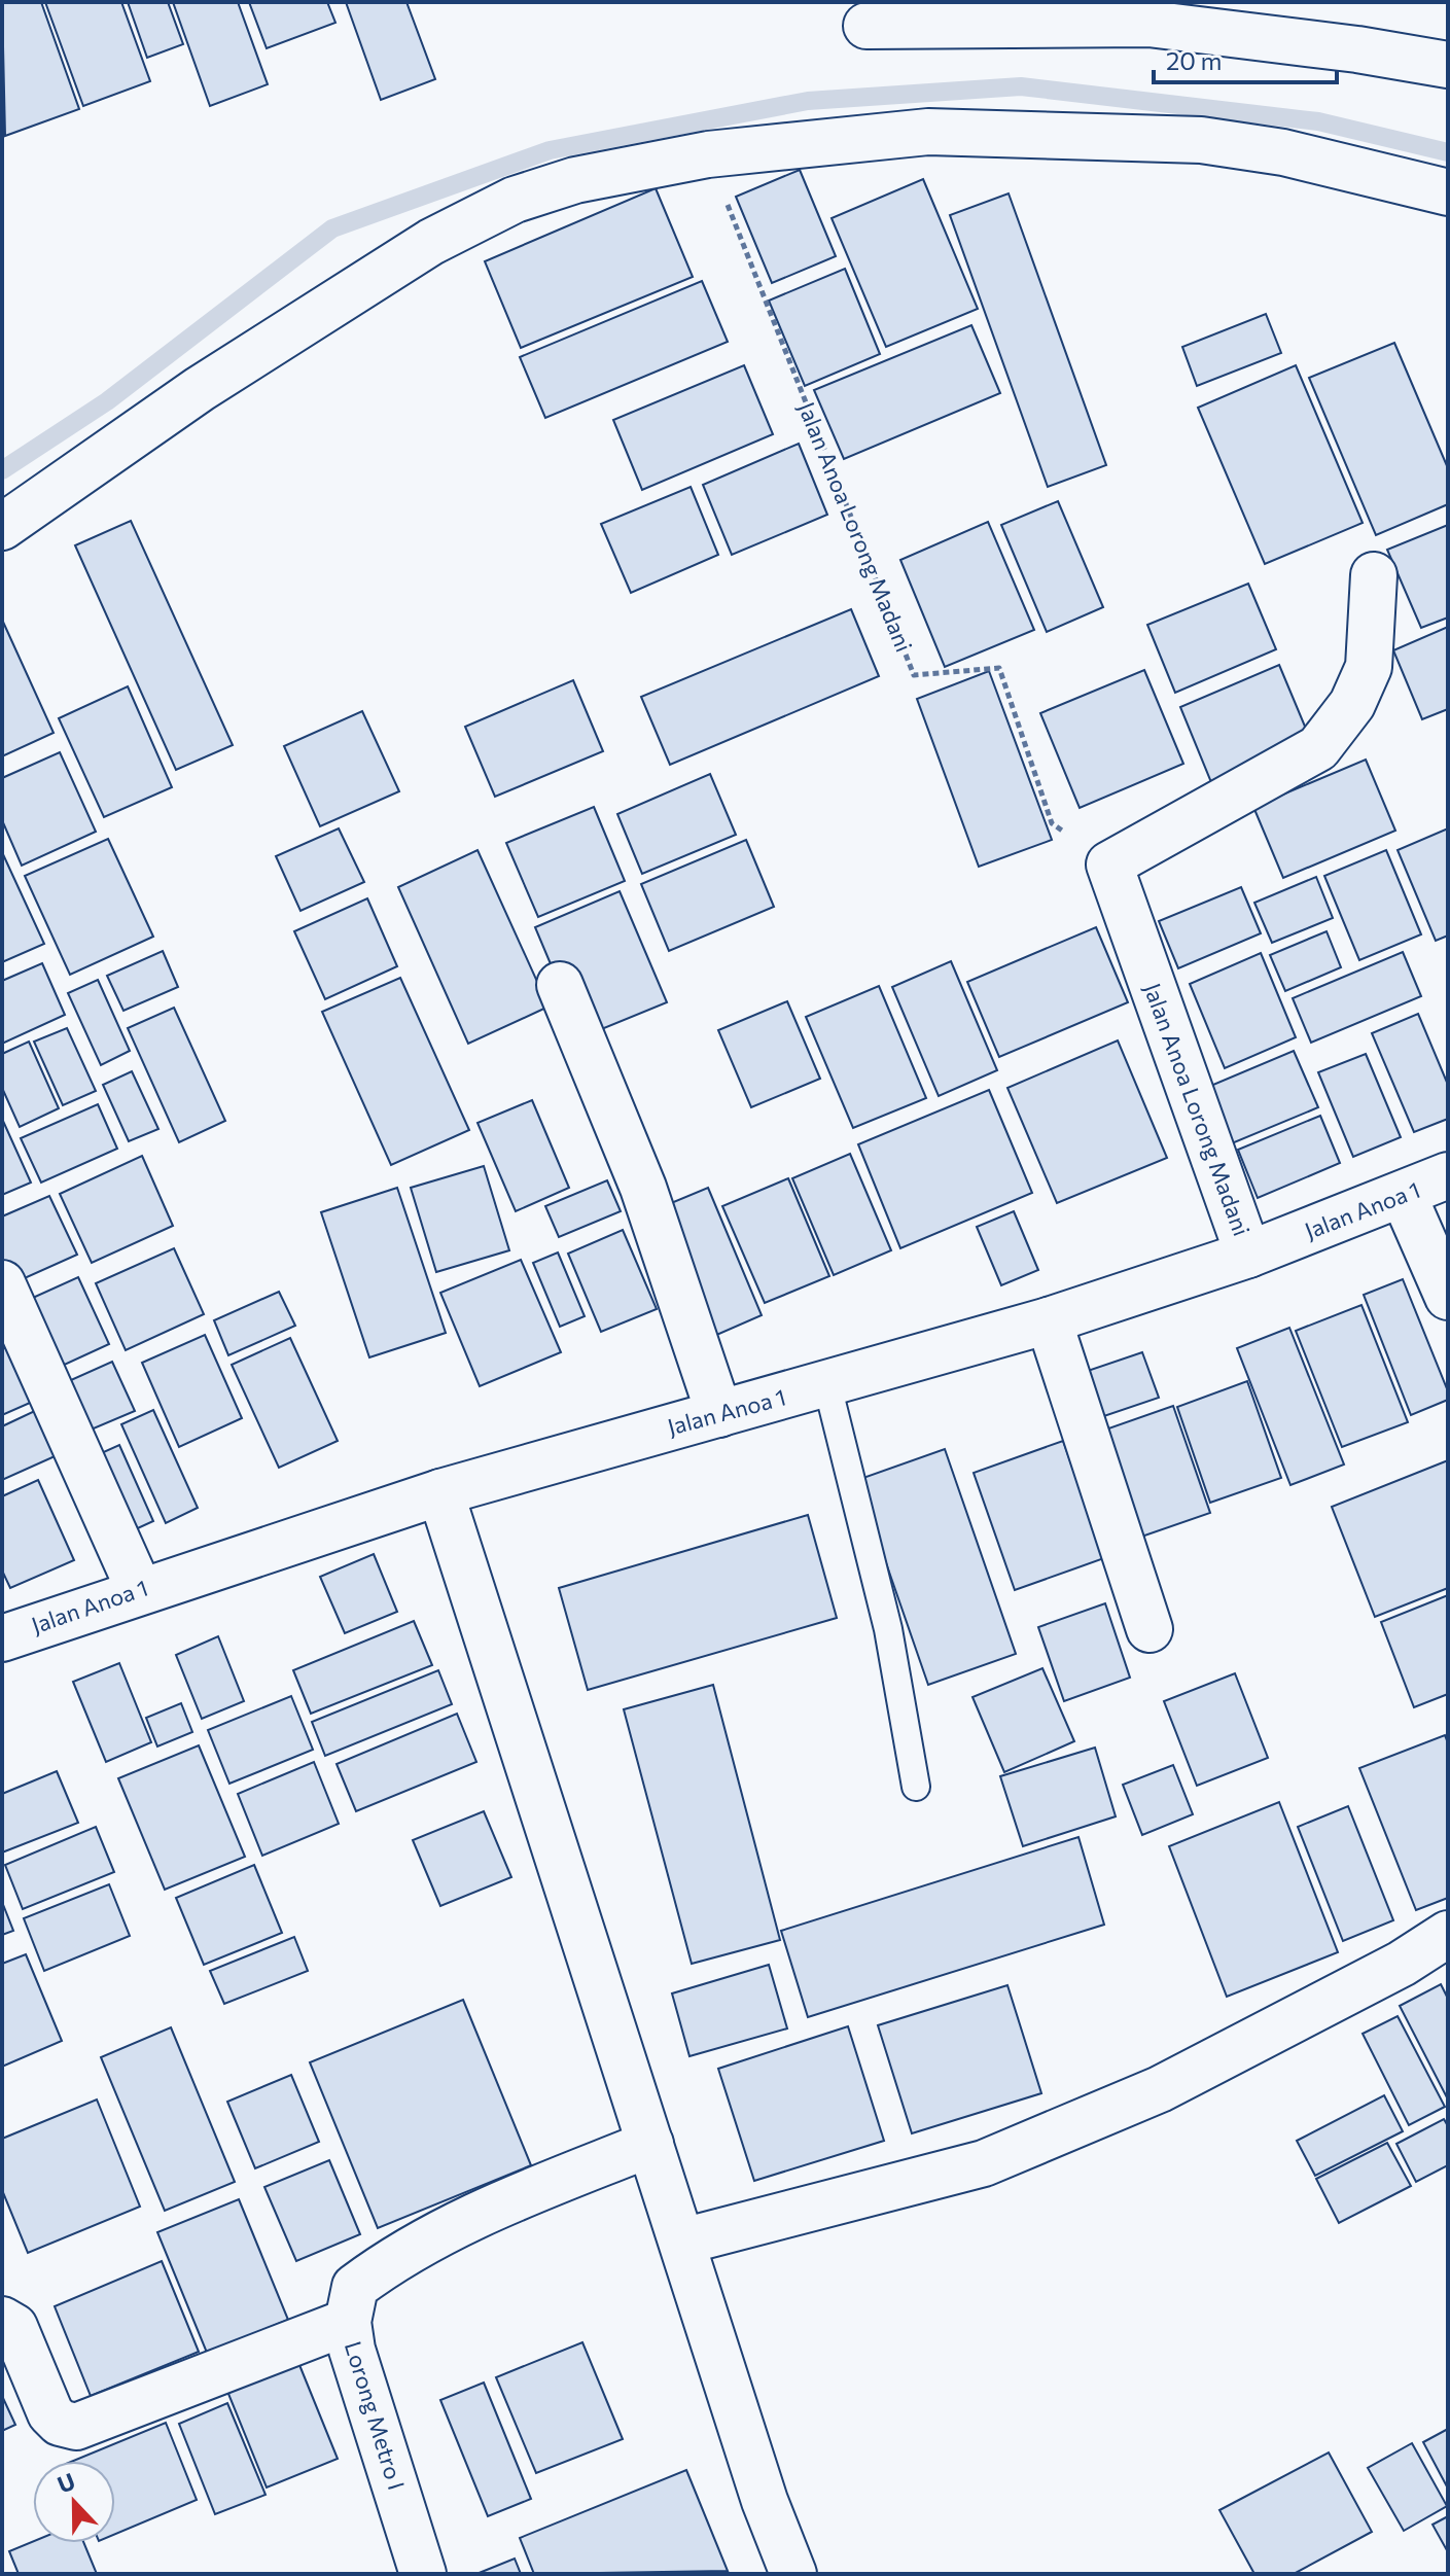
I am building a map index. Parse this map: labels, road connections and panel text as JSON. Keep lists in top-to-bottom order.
{
  "streets": {
    "street": ["Jalan Anoa Lorong Madani", "Jalan Anoa 1", "Lorong Metro I"]
  },
  "crossings": [
    ["Jalan Anoa Lorong Madani", "Jalan Anoa 1"]
  ],
  "scale_bar": "20 m",
  "north": "top"
}
